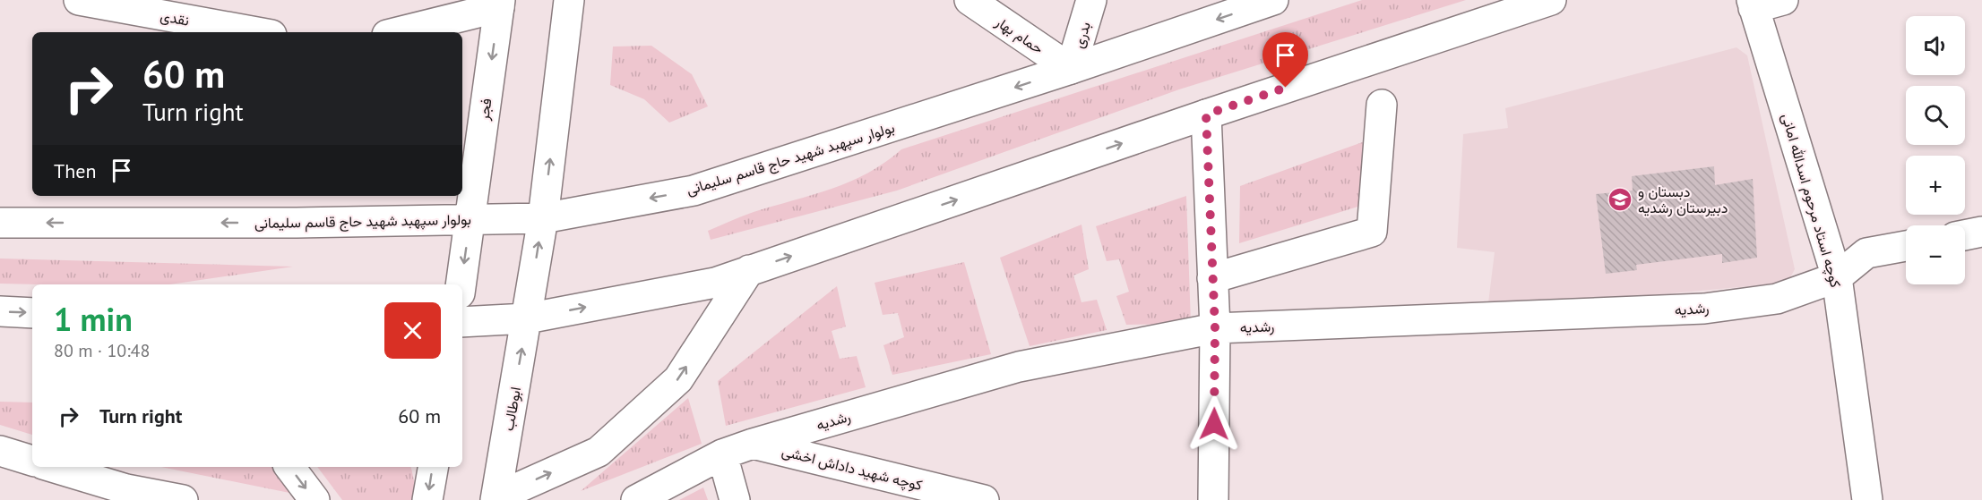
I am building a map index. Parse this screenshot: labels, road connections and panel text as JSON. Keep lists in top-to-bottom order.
{
  "streets": {
    "main road": [
      "نقدی",
      "حمام بهار",
      "بدری",
      "فجر",
      "بولوار سپهبد شهید حاج قاسم سلیمانی",
      "کوچه استاد مرحوم اسدالله امانی",
      "رشدیه",
      "ابوطالب",
      "کوچه شهید داداش اخشی"
    ]
  },
  "crossings": [
    ["حمام بهار", "بدری"],
    ["حمام بهار", "بولوار سپهبد شهید حاج قاسم سلیمانی"],
    ["بدری", "بولوار سپهبد شهید حاج قاسم سلیمانی"],
    ["فجر", "بولوار سپهبد شهید حاج قاسم سلیمانی"],
    ["بولوار سپهبد شهید حاج قاسم سلیمانی", "ابوطالب"],
    ["کوچه استاد مرحوم اسدالله امانی", "رشدیه"],
    ["رشدیه", "کوچه شهید داداش اخشی"]
  ],
  "one_way": ["ابوطالب"],
  "places": {
    "school or university": ["دبستان و دبیرستان رشدیه"]
  },
  "page": {
    "map_buttons": ["+", "−"],
    "turn": ["60 m", "Turn right"],
    "then": "Then",
    "heading": ["1 min", "80 m · 10:48"],
    "list": [
      {
        "name": "Turn right",
        "value": "60 m"
      }
    ]
  }
}
